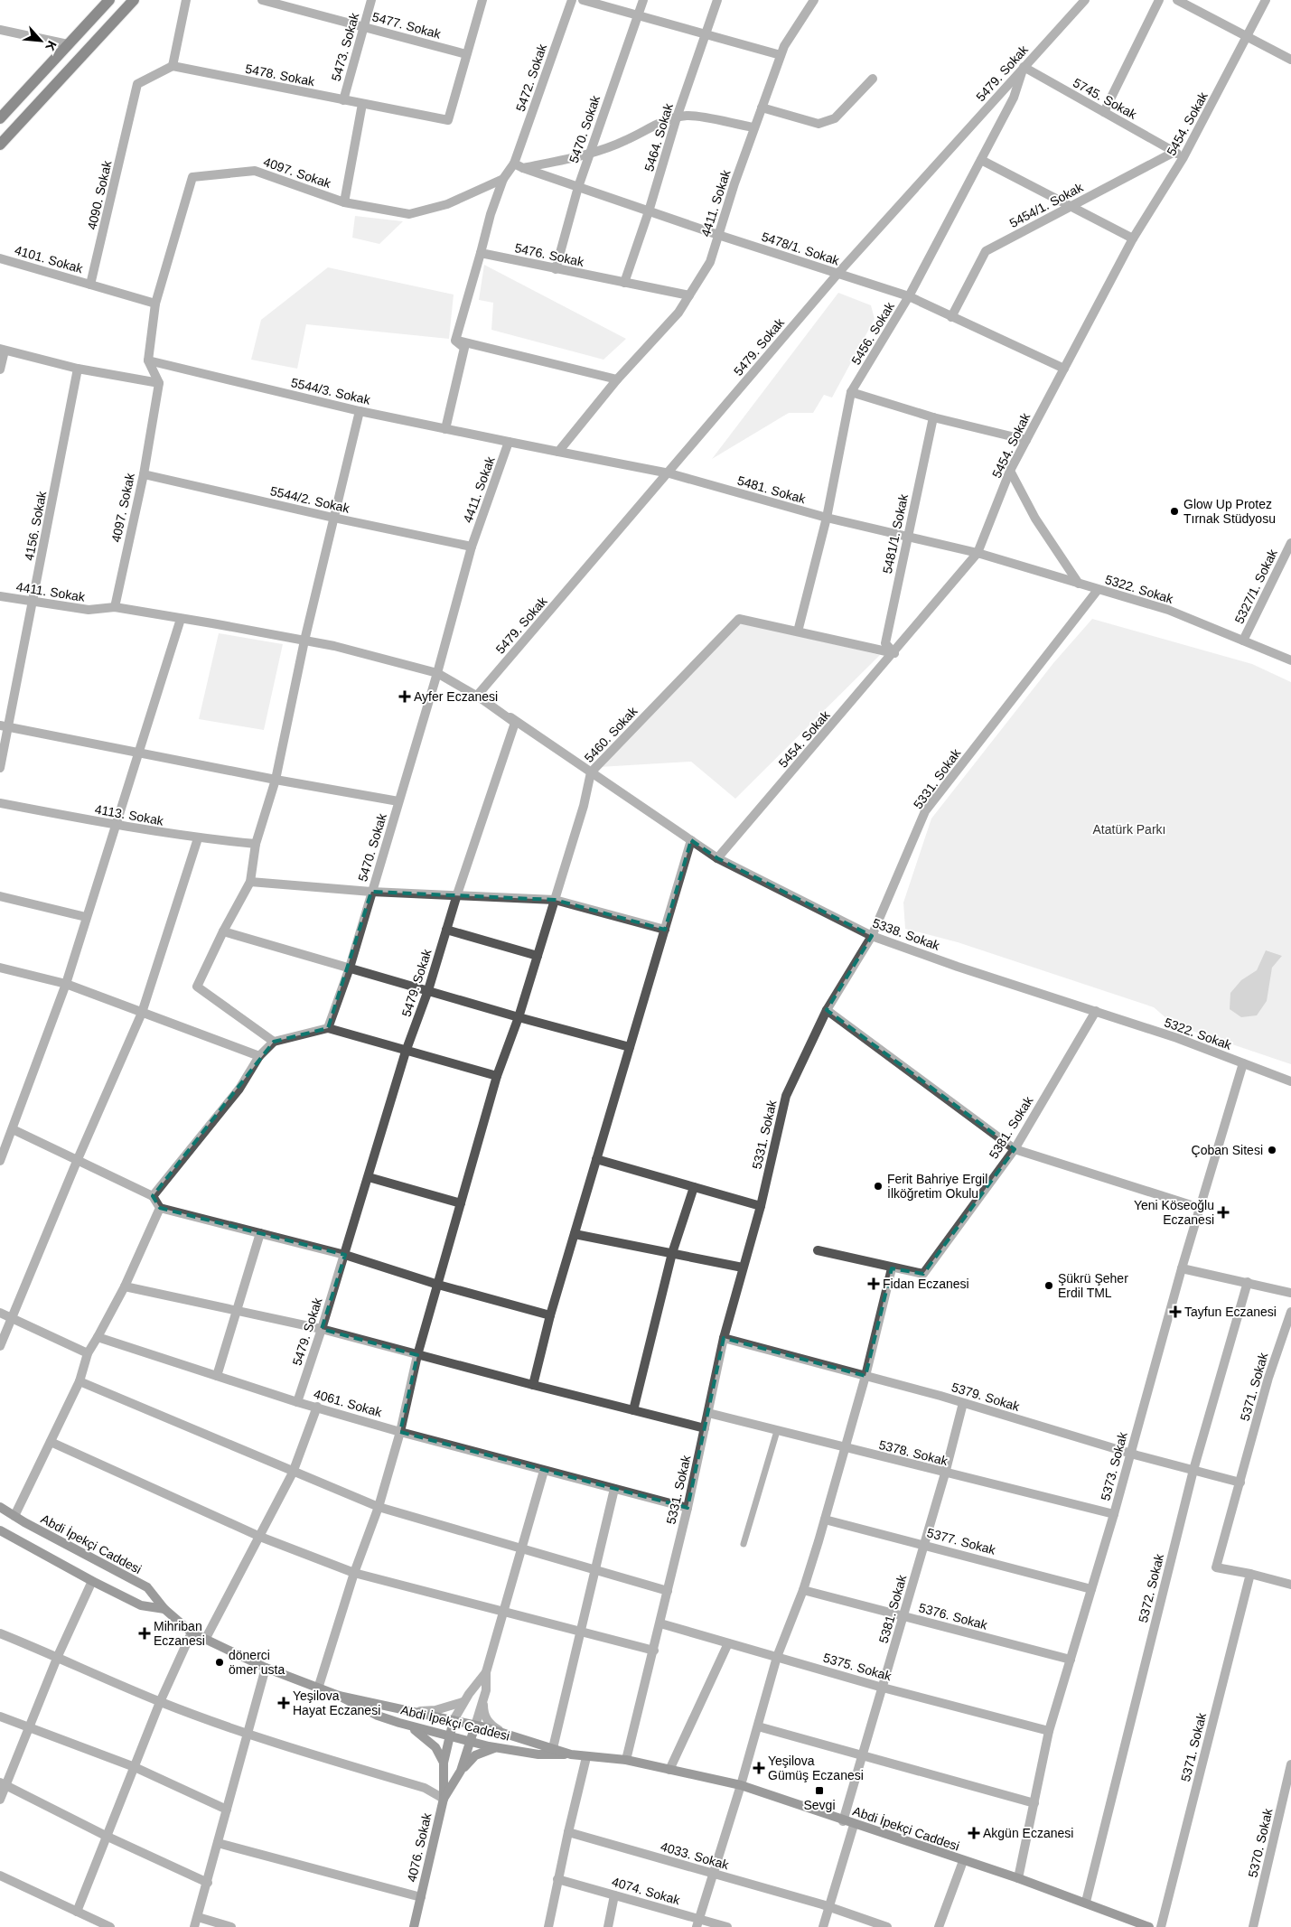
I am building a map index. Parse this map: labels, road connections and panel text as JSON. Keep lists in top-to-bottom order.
{
  "streets": {
    "main road": ["Abdi İpekçi Caddesi", "4076. Sokak"],
    "street": [
      "5477. Sokak",
      "5473. Sokak",
      "5479. Sokak",
      "5478. Sokak",
      "5472. Sokak",
      "5745. Sokak",
      "5454. Sokak",
      "5470. Sokak",
      "5464. Sokak",
      "4097. Sokak",
      "4090. Sokak",
      "4411. Sokak",
      "5454/1. Sokak",
      "5478/1. Sokak",
      "5476. Sokak",
      "4101. Sokak",
      "5456. Sokak",
      "5544/3. Sokak",
      "5481. Sokak",
      "5544/2. Sokak",
      "4156. Sokak",
      "5481/1. Sokak",
      "5327/1. Sokak",
      "5322. Sokak",
      "5460. Sokak",
      "5331. Sokak",
      "4113. Sokak",
      "5338. Sokak",
      "5381. Sokak",
      "5371. Sokak",
      "5379. Sokak",
      "4061. Sokak",
      "5378. Sokak",
      "5373. Sokak",
      "5377. Sokak",
      "5372. Sokak",
      "5376. Sokak",
      "5375. Sokak",
      "5370. Sokak",
      "4033. Sokak",
      "4074. Sokak"
    ]
  },
  "crossings": [
    ["5477. Sokak", "5473. Sokak"],
    ["5477. Sokak", "5478. Sokak"],
    ["5473. Sokak", "5478. Sokak"],
    ["5479. Sokak", "5745. Sokak"],
    ["5479. Sokak", "5478/1. Sokak"],
    ["5479. Sokak", "5456. Sokak"],
    ["5479. Sokak", "5481. Sokak"],
    ["5479. Sokak", "5338. Sokak"],
    ["5479. Sokak", "4061. Sokak"],
    ["5478. Sokak", "4090. Sokak"],
    ["5472. Sokak", "5478/1. Sokak"],
    ["5745. Sokak", "5454/1. Sokak"],
    ["5745. Sokak", "5456. Sokak"],
    ["5454. Sokak", "5478/1. Sokak"],
    ["5454. Sokak", "5481. Sokak"],
    ["5454. Sokak", "5481/1. Sokak"],
    ["5454. Sokak", "5322. Sokak"],
    ["5454. Sokak", "5460. Sokak"],
    ["5454. Sokak", "5338. Sokak"],
    ["5470. Sokak", "4411. Sokak"],
    ["5470. Sokak", "5478/1. Sokak"],
    ["5470. Sokak", "5476. Sokak"],
    ["5464. Sokak", "5478/1. Sokak"],
    ["5464. Sokak", "5476. Sokak"],
    ["4097. Sokak", "4411. Sokak"],
    ["4097. Sokak", "5544/3. Sokak"],
    ["4097. Sokak", "5544/2. Sokak"],
    ["4090. Sokak", "4101. Sokak"],
    ["4411. Sokak", "5478/1. Sokak"],
    ["4411. Sokak", "5476. Sokak"],
    ["4411. Sokak", "5544/3. Sokak"],
    ["4411. Sokak", "5481. Sokak"],
    ["4411. Sokak", "5544/2. Sokak"],
    ["4411. Sokak", "4156. Sokak"],
    ["5454/1. Sokak", "5478/1. Sokak"],
    ["5478/1. Sokak", "5456. Sokak"],
    ["5456. Sokak", "5481. Sokak"],
    ["5456. Sokak", "5460. Sokak"],
    ["5481. Sokak", "5481/1. Sokak"],
    ["5481. Sokak", "5322. Sokak"],
    ["5481/1. Sokak", "5460. Sokak"],
    ["5327/1. Sokak", "5322. Sokak"],
    ["5322. Sokak", "5331. Sokak"],
    ["5322. Sokak", "5338. Sokak"],
    ["5322. Sokak", "5381. Sokak"],
    ["5322. Sokak", "5373. Sokak"],
    ["5460. Sokak", "5338. Sokak"],
    ["5460. Sokak", "4061. Sokak"],
    ["5460. Sokak", "Abdi İpekçi Caddesi"],
    ["5331. Sokak", "5338. Sokak"],
    ["5331. Sokak", "5379. Sokak"],
    ["5331. Sokak", "4061. Sokak"],
    ["5331. Sokak", "5378. Sokak"],
    ["5331. Sokak", "Abdi İpekçi Caddesi"],
    ["5331. Sokak", "5375. Sokak"],
    ["5338. Sokak", "5381. Sokak"],
    ["5381. Sokak", "5379. Sokak"],
    ["5381. Sokak", "5378. Sokak"],
    ["5381. Sokak", "5377. Sokak"],
    ["5381. Sokak", "Abdi İpekçi Caddesi"],
    ["5381. Sokak", "5376. Sokak"],
    ["5381. Sokak", "5375. Sokak"],
    ["5371. Sokak", "5379. Sokak"],
    ["5379. Sokak", "5373. Sokak"],
    ["5379. Sokak", "5372. Sokak"],
    ["5378. Sokak", "5373. Sokak"],
    ["5373. Sokak", "5377. Sokak"],
    ["5373. Sokak", "Abdi İpekçi Caddesi"],
    ["5373. Sokak", "5376. Sokak"],
    ["5373. Sokak", "5375. Sokak"],
    ["Abdi İpekçi Caddesi", "5372. Sokak"],
    ["Abdi İpekçi Caddesi", "4076. Sokak"]
  ],
  "parks": ["Atatürk Parkı"],
  "places": {
    "other": [
      "Glow Up Protez Tırnak Stüdyosu",
      "Çoban Sitesi",
      "Ferit Bahriye Ergil İlköğretim Okulu",
      "Şükrü Şeher Erdil TML",
      "dönerci ömer usta"
    ],
    "health": [
      "Ayfer Eczanesi",
      "Yeni Köseoğlu Eczanesi",
      "Fidan Eczanesi",
      "Tayfun Eczanesi",
      "Mihriban Eczanesi",
      "Yeşilova Hayat Eczanesi",
      "Yeşilova Gümüş Eczanesi",
      "Akgün Eczanesi"
    ],
    "transit": ["Sevgi"]
  },
  "north": "bottom right"
}
